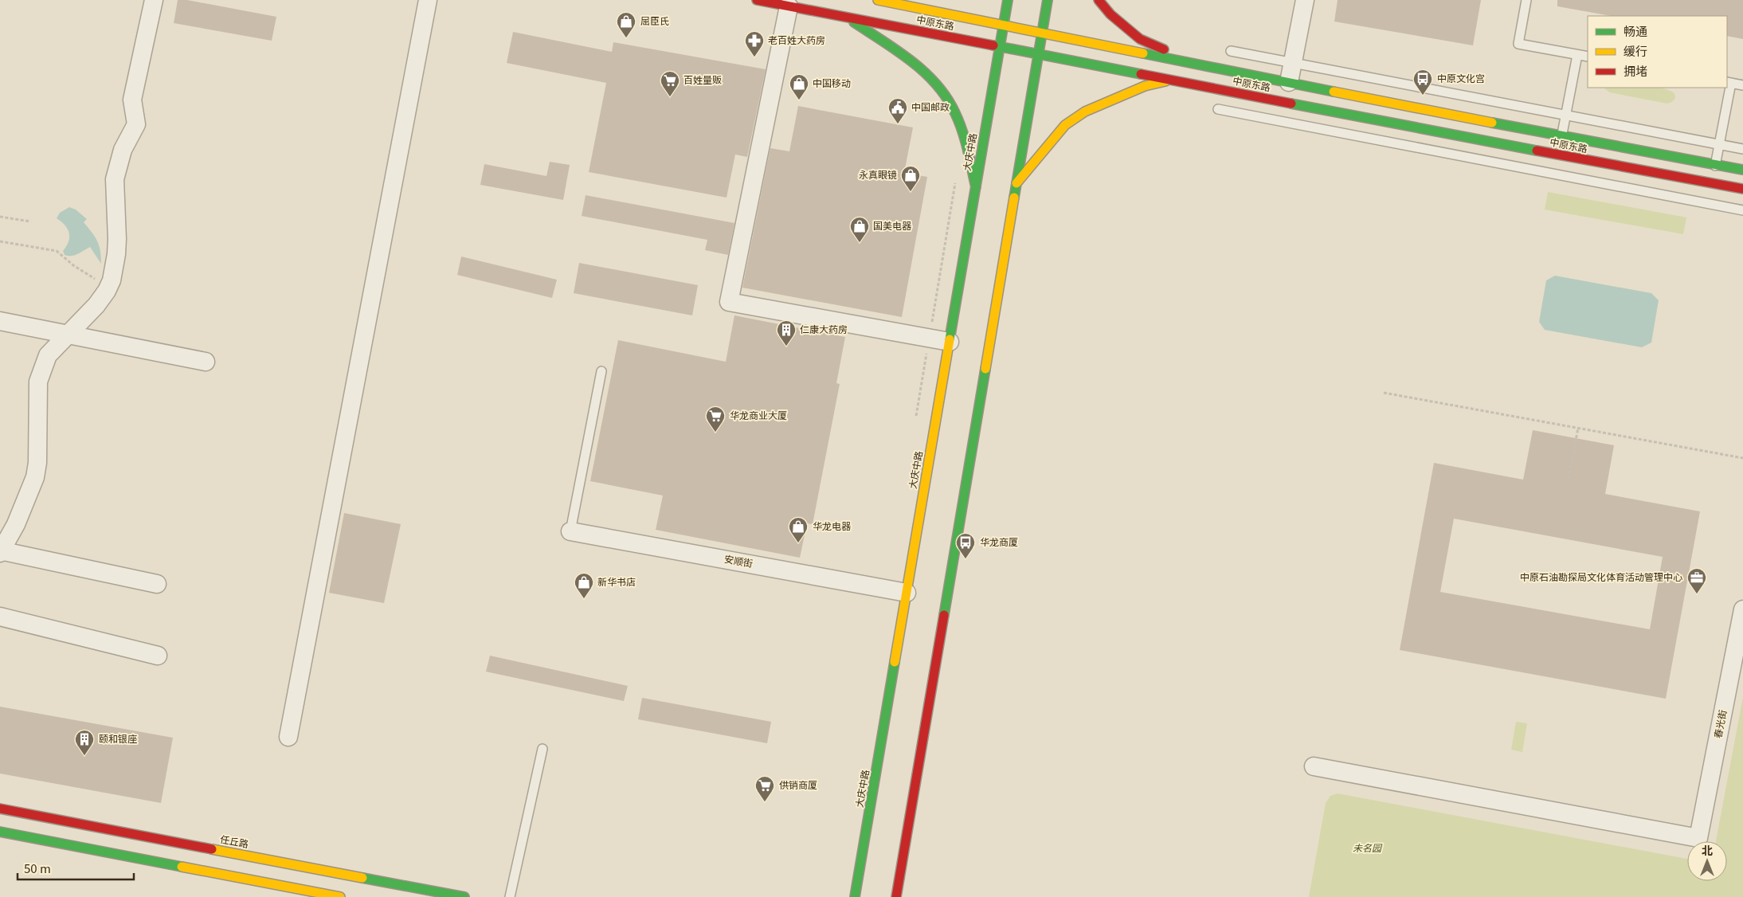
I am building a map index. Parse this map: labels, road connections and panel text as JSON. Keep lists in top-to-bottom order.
{
  "streets": {
    "main road": ["中原东路", "大庆中路", "任丘路"],
    "street": ["安顺街", "春光街"]
  },
  "crossings": [
    ["中原东路", "大庆中路"],
    ["大庆中路", "安顺街"]
  ],
  "parks": ["未名园"],
  "places": {
    "shop": [
      "屈臣氏",
      "中国移动",
      "永真眼镜",
      "国美电器",
      "华龙电器",
      "新华书店"
    ],
    "pharmacy": ["老百姓大药房"],
    "bus stop": ["中原文化宫", "华龙商厦"],
    "supermarket": ["百姓量贩", "华龙商业大厦", "供销商厦"],
    "public building": ["中国邮政"],
    "building": ["仁康大药房", "颐和银座"],
    "office": ["中原石油勘探局文化体育活动管理中心"]
  },
  "legend": ["畅通", "缓行", "拥堵"],
  "scale_bar": "50 m",
  "north": "top"
}
